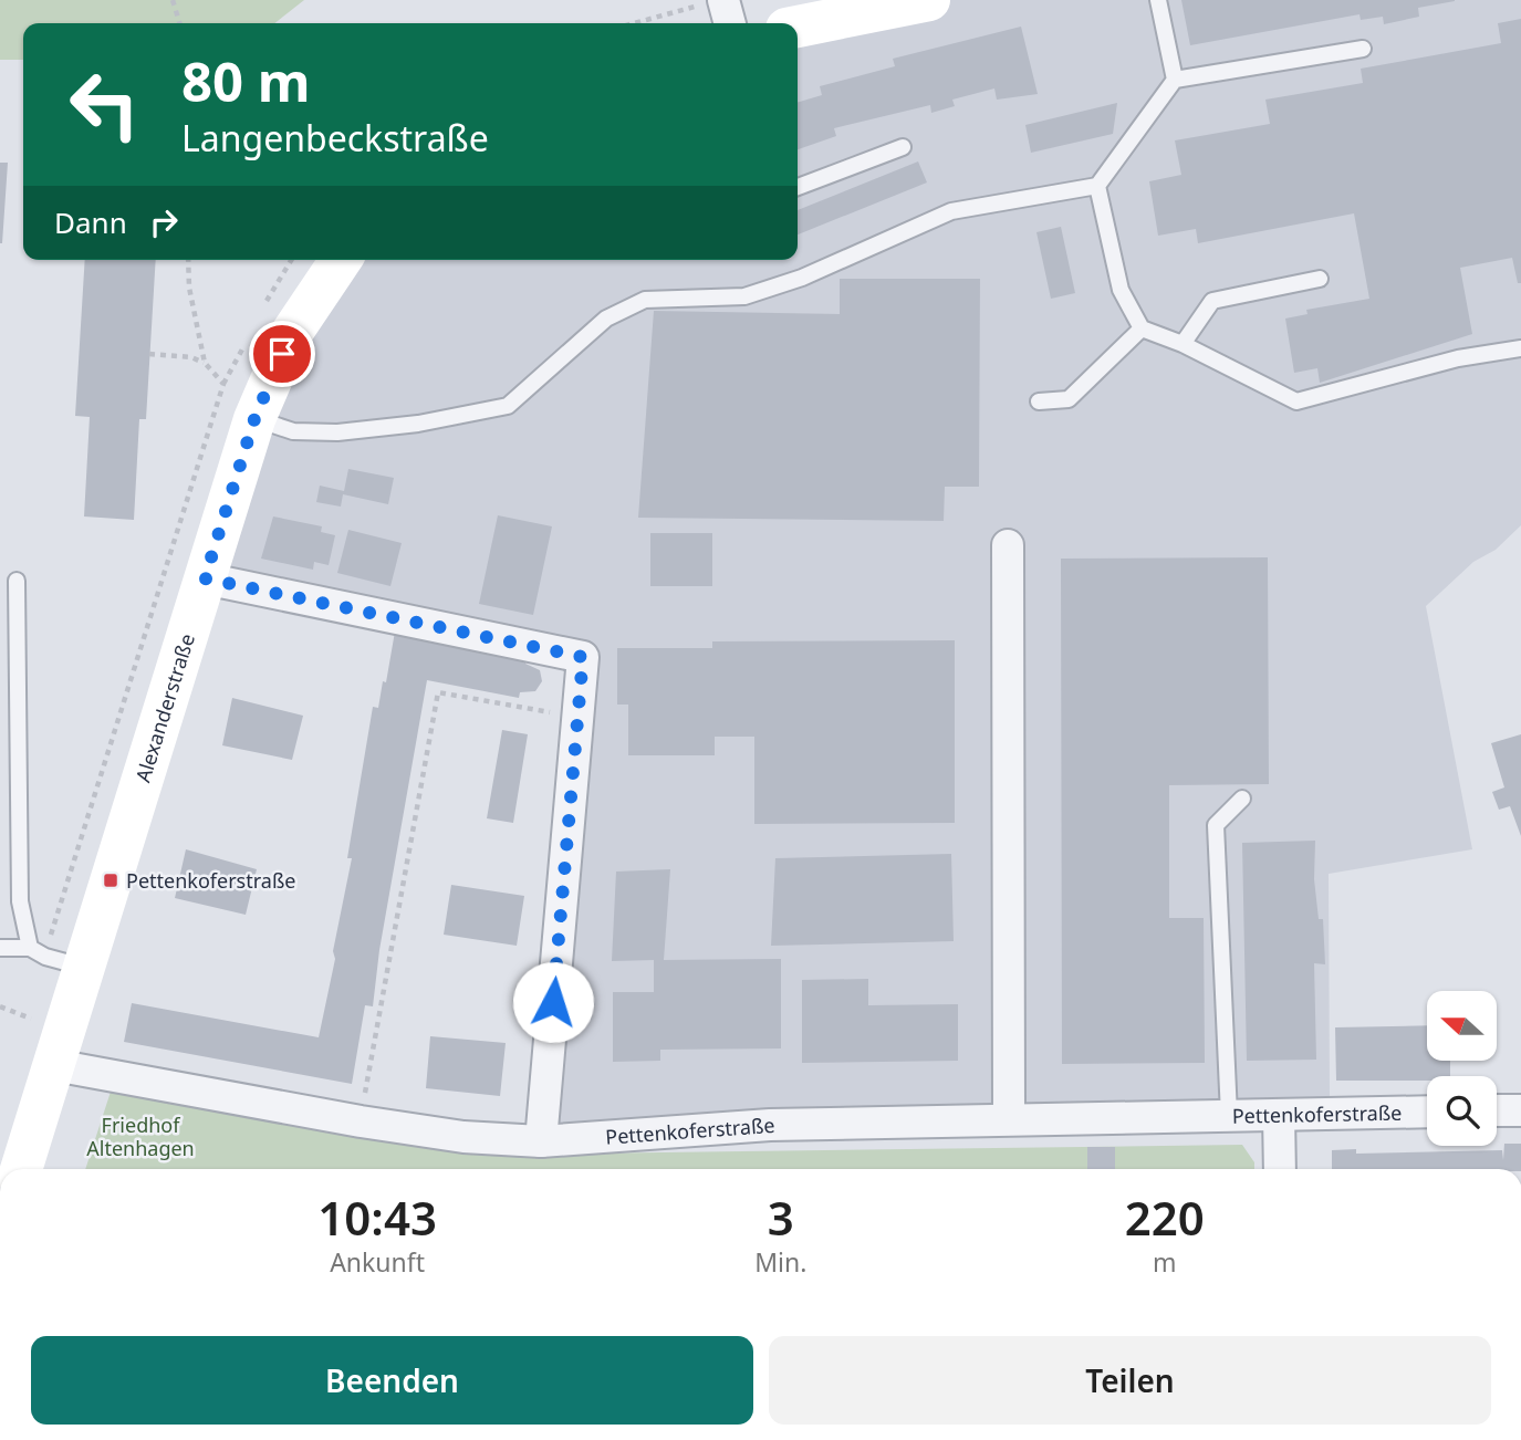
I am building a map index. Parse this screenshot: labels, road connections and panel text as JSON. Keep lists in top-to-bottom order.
{
  "streets": {
    "main road": ["Alexanderstraße"],
    "street": ["Pettenkoferstraße"]
  },
  "crossings": [
    ["Alexanderstraße", "Pettenkoferstraße"]
  ],
  "parks": ["Friedhof Altenhagen"],
  "places": {
    "transit": ["Pettenkoferstraße"]
  },
  "north": "left",
  "page": {
    "turn": ["80 m", "Langenbeckstraße"],
    "then": "Dann",
    "eta": [
      "10:43",
      "Ankunft",
      "3",
      "Min.",
      "220",
      "m"
    ],
    "buttons": ["Beenden", "Teilen"]
  }
}
